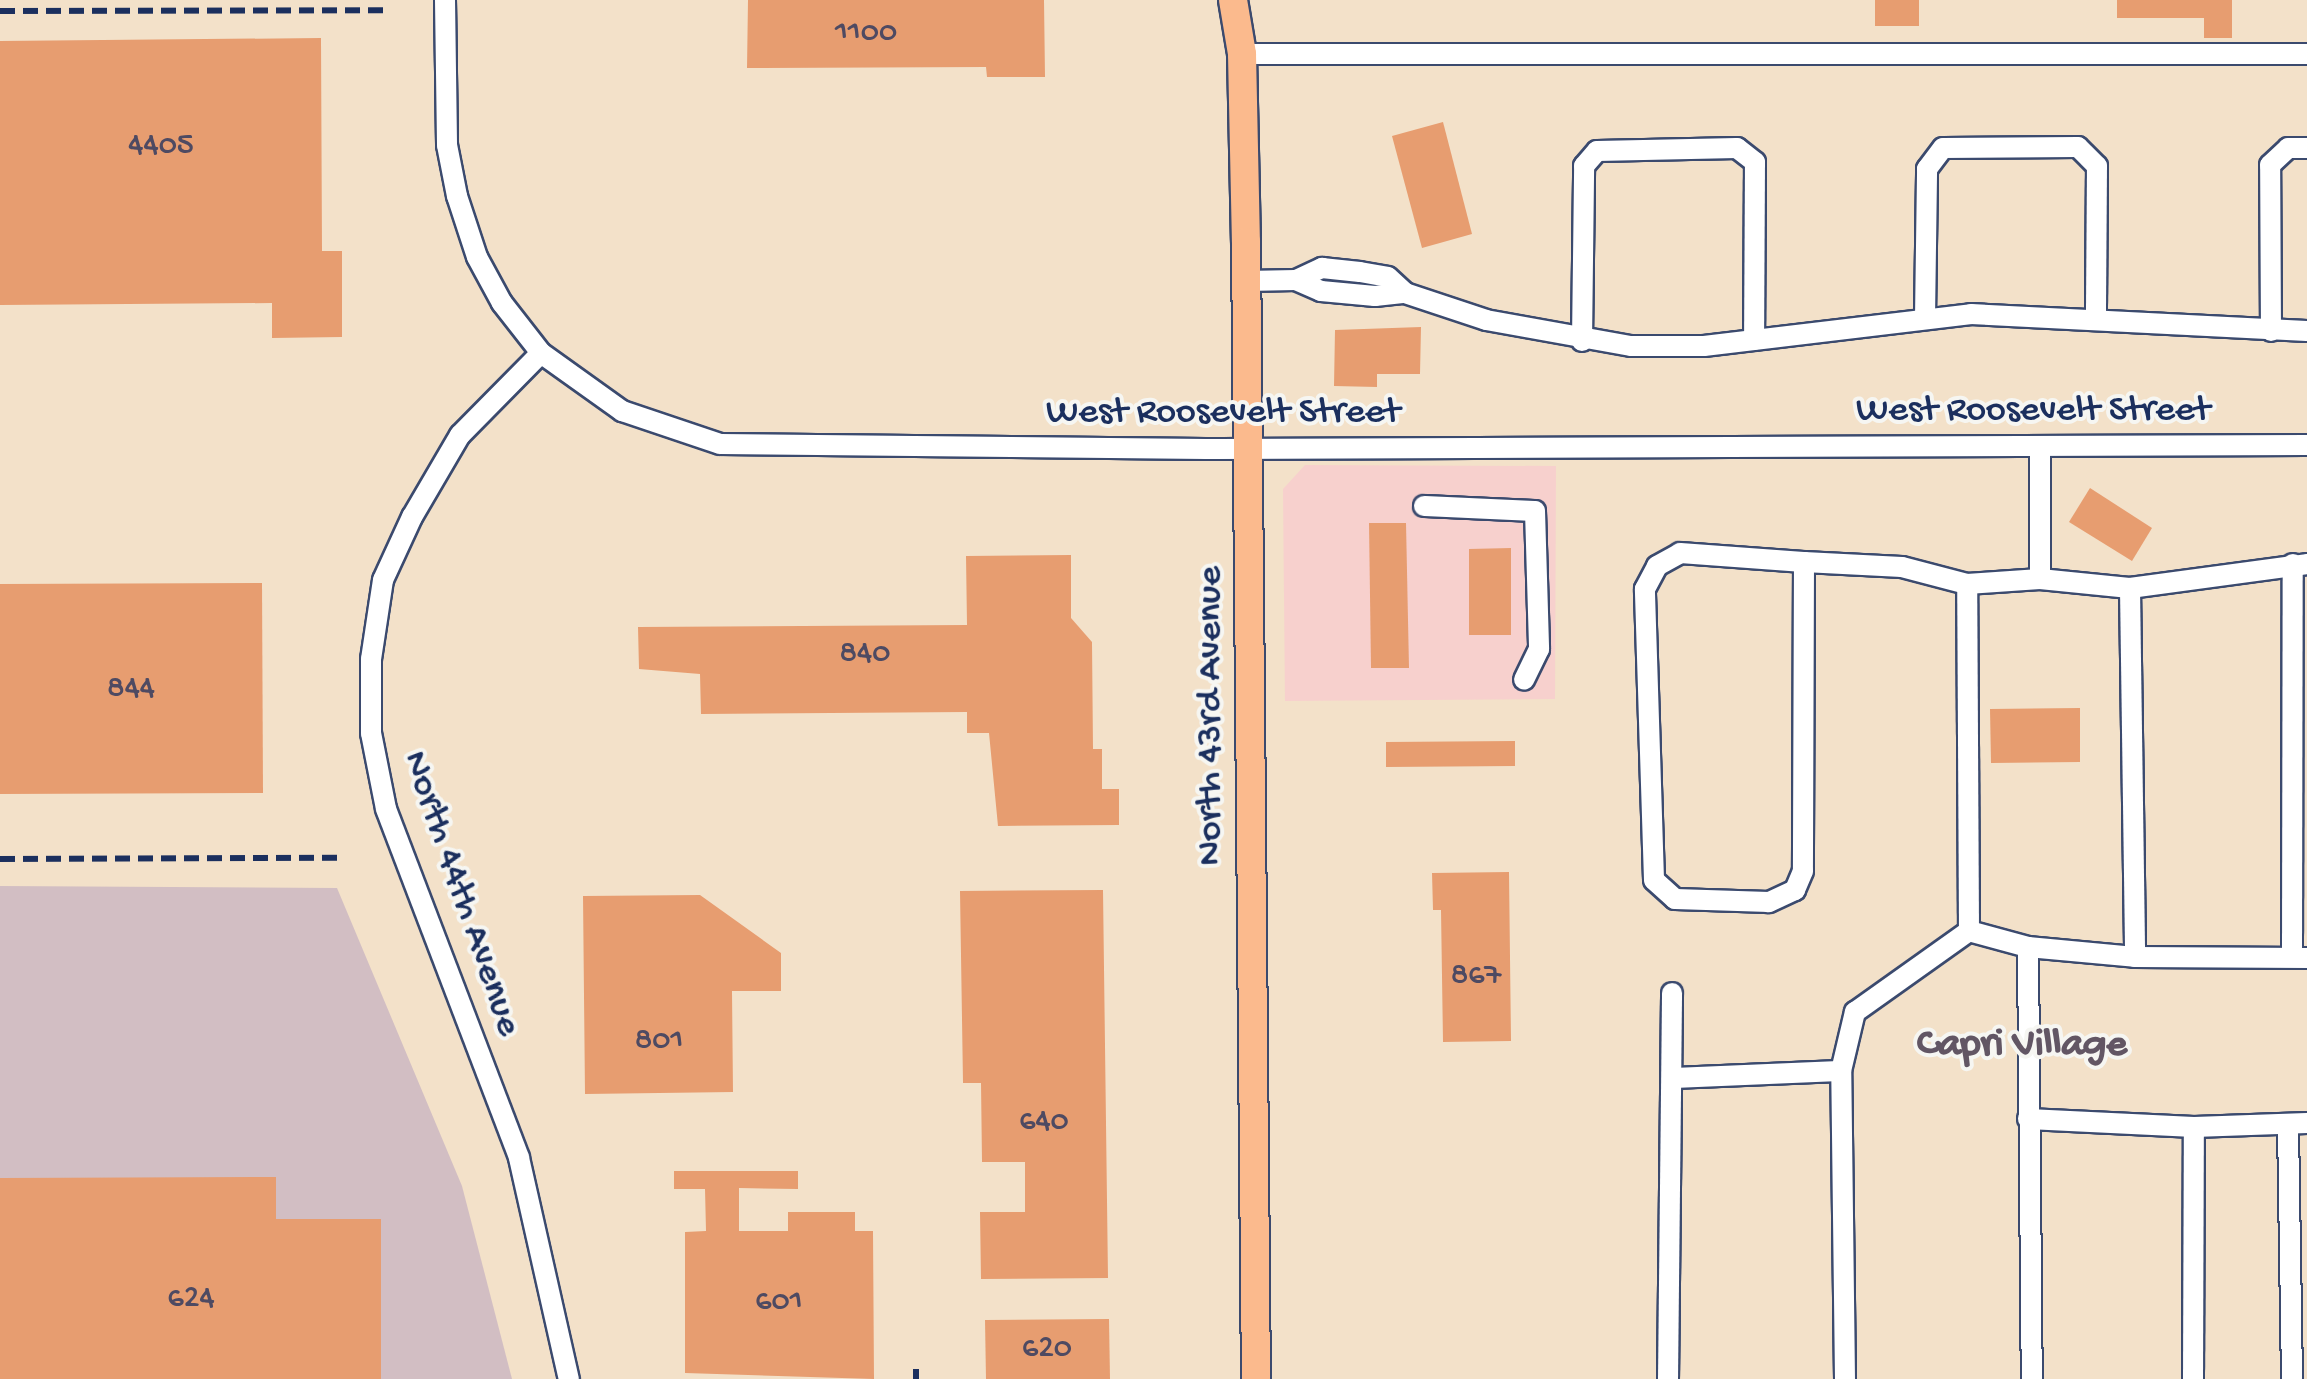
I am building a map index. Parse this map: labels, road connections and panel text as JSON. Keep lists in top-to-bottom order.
{
  "streets": {
    "main road": ["North 43rd Avenue"],
    "street": ["West Roosevelt Street", "North 44th Avenue"]
  },
  "crossings": [
    ["West Roosevelt Street", "North 43rd Avenue"],
    ["West Roosevelt Street", "North 44th Avenue"]
  ],
  "districts": ["Capri Village"],
  "house_numbers": [
    "1100",
    "4405",
    "840",
    "844",
    "867",
    "801",
    "640",
    "624",
    "601",
    "620"
  ]
}
